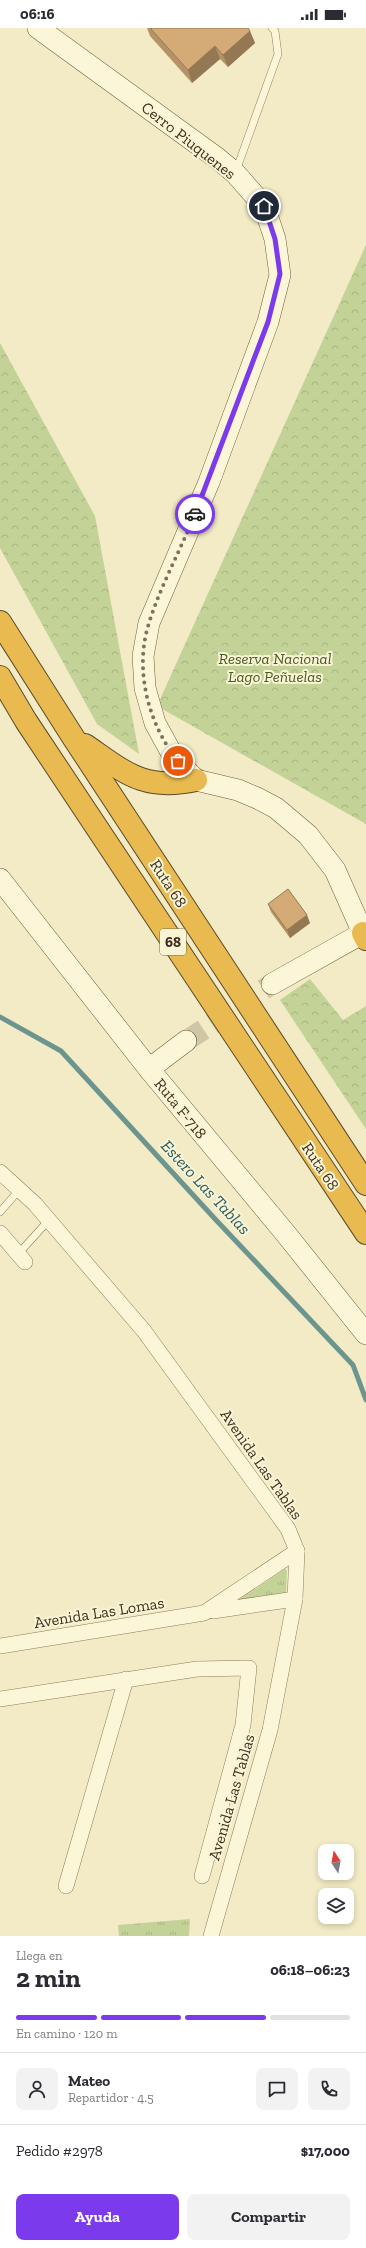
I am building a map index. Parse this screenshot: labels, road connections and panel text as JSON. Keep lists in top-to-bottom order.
{
  "streets": {
    "highway": ["Ruta 68", "68"],
    "street": [
      "Cerro Piuquenes",
      "Ruta F-718",
      "Avenida Las Tablas",
      "Avenida Las Lomas"
    ]
  },
  "crossings": [
    ["Avenida Las Tablas", "Avenida Las Lomas"]
  ],
  "water": ["Estero Las Tablas"],
  "parks": ["Reserva Nacional Lago Peñuelas"],
  "north": "top",
  "page": {
    "status": "06:16",
    "heading": ["2 min", "Llega en", "06:18–06:23"],
    "panel": [
      "Mateo",
      "Repartidor · 4.5",
      "Pedido #2978",
      "$17,000"
    ],
    "bar": "En camino · 120 m",
    "buttons": ["Ayuda", "Compartir"]
  }
}
